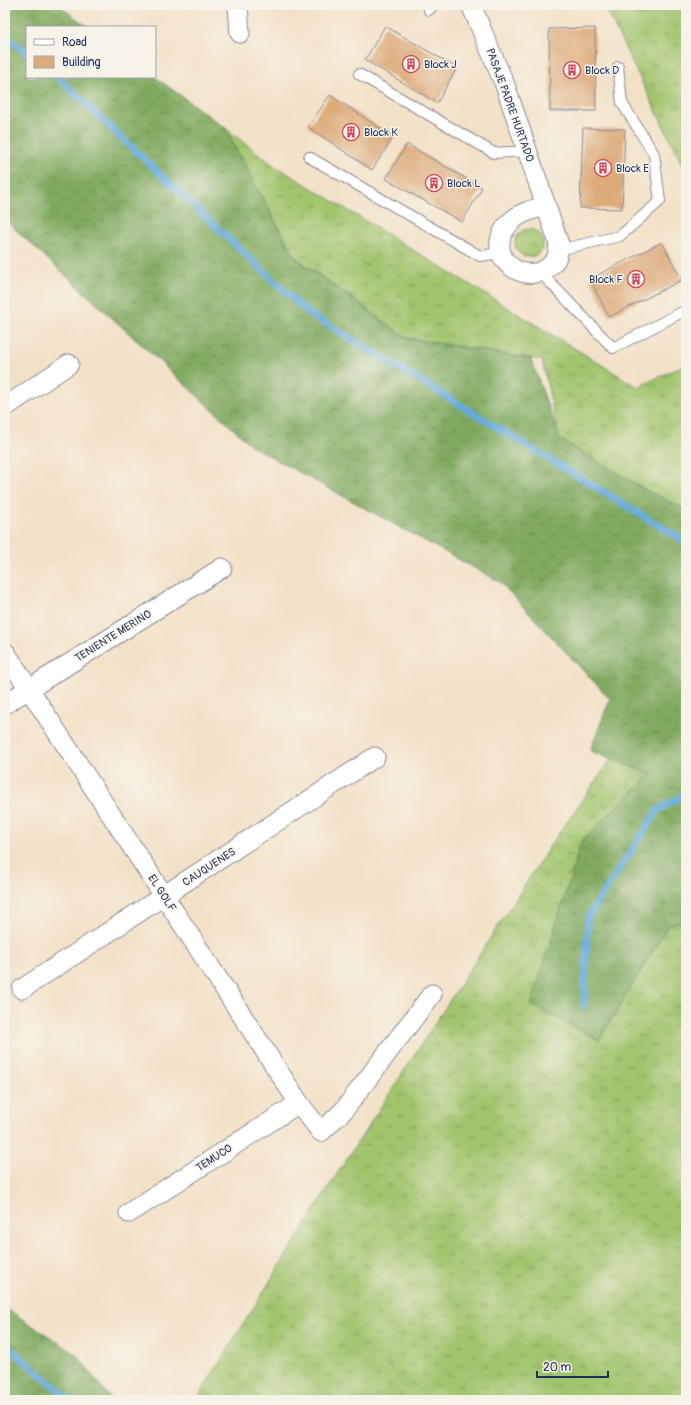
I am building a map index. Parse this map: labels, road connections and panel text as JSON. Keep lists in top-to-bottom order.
{
  "streets": {
    "street": [
      "PASAJE PADRE HURTADO",
      "TENIENTE MERINO",
      "CAUQUENES",
      "EL GOLF",
      "TEMUCO"
    ]
  },
  "crossings": [
    ["TENIENTE MERINO", "EL GOLF"],
    ["CAUQUENES", "EL GOLF"],
    ["EL GOLF", "TEMUCO"]
  ],
  "places": {
    "building": [
      "Block J",
      "Block D",
      "Block K",
      "Block E",
      "Block L",
      "Block F"
    ]
  },
  "legend": ["Road", "Building"],
  "scale_bar": "20 m"
}
